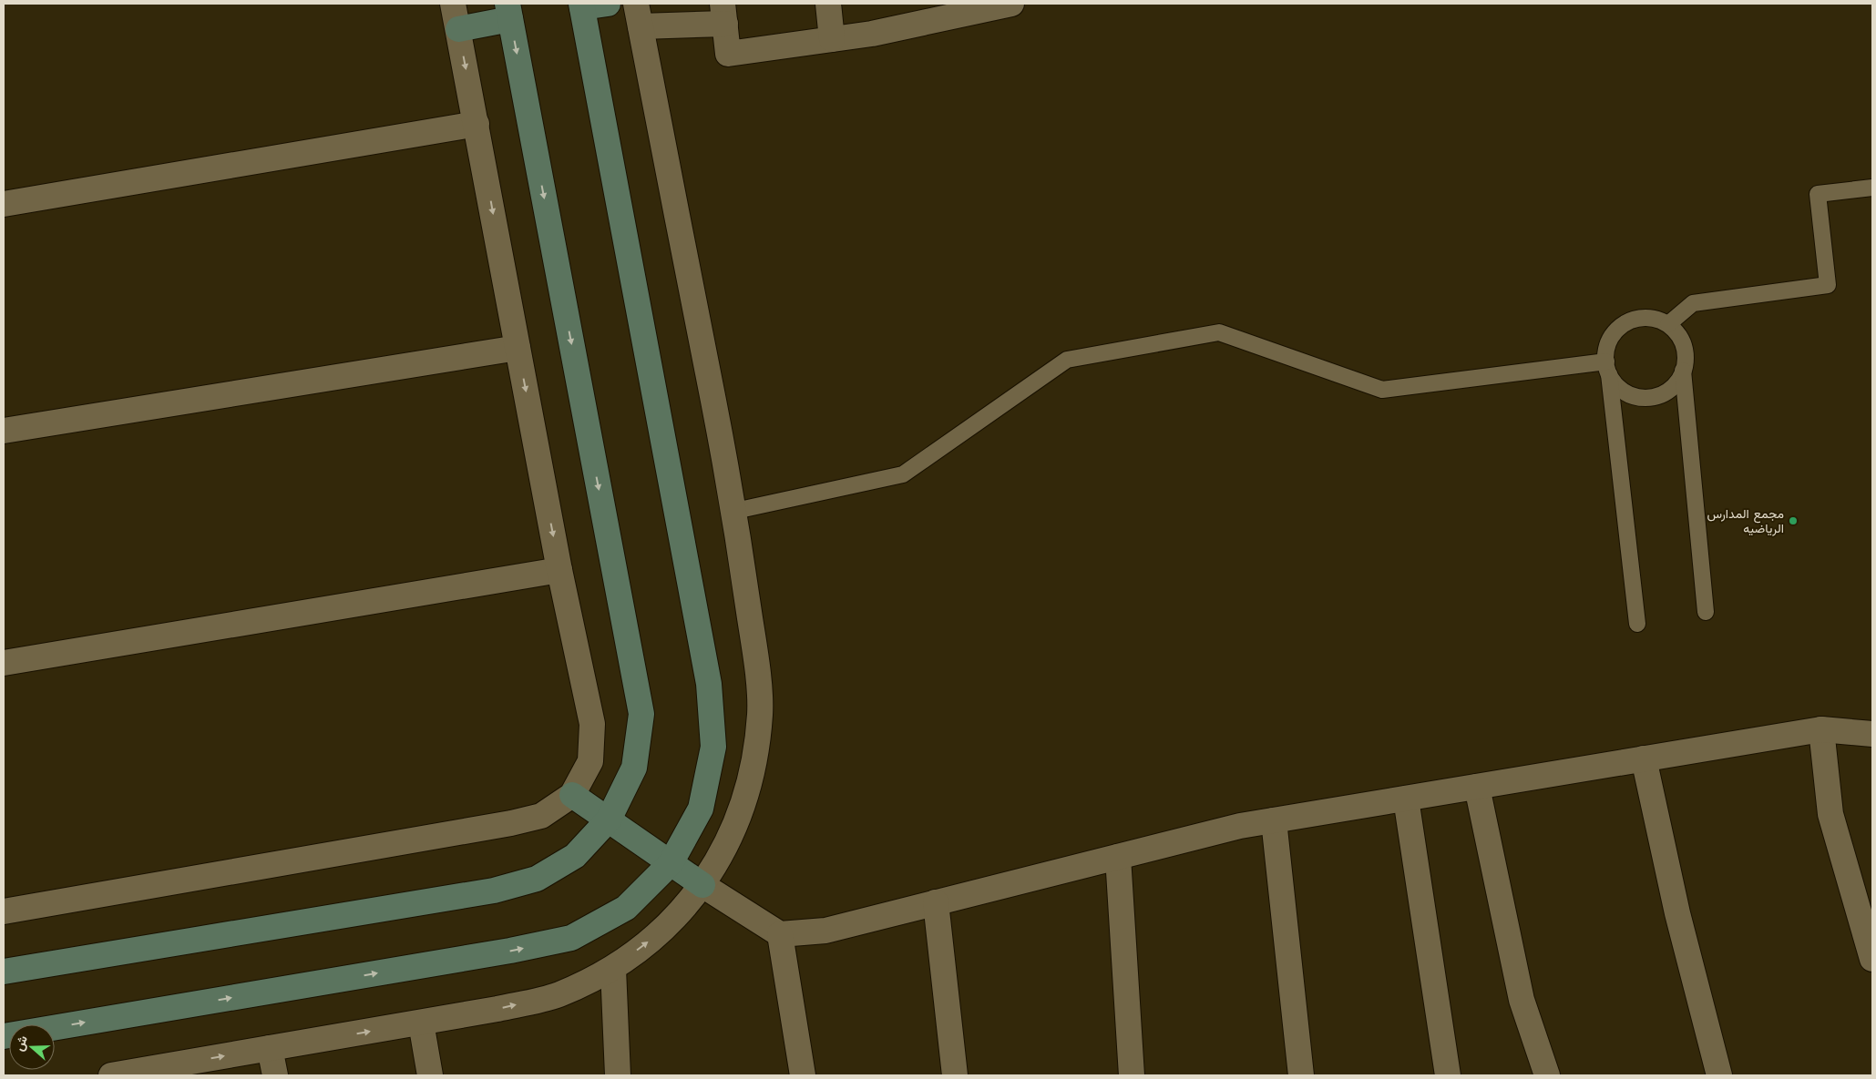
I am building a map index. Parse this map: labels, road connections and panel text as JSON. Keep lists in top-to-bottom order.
{
  "places": ["مجمع المدارس الرياضيه"],
  "north": "left"
}
